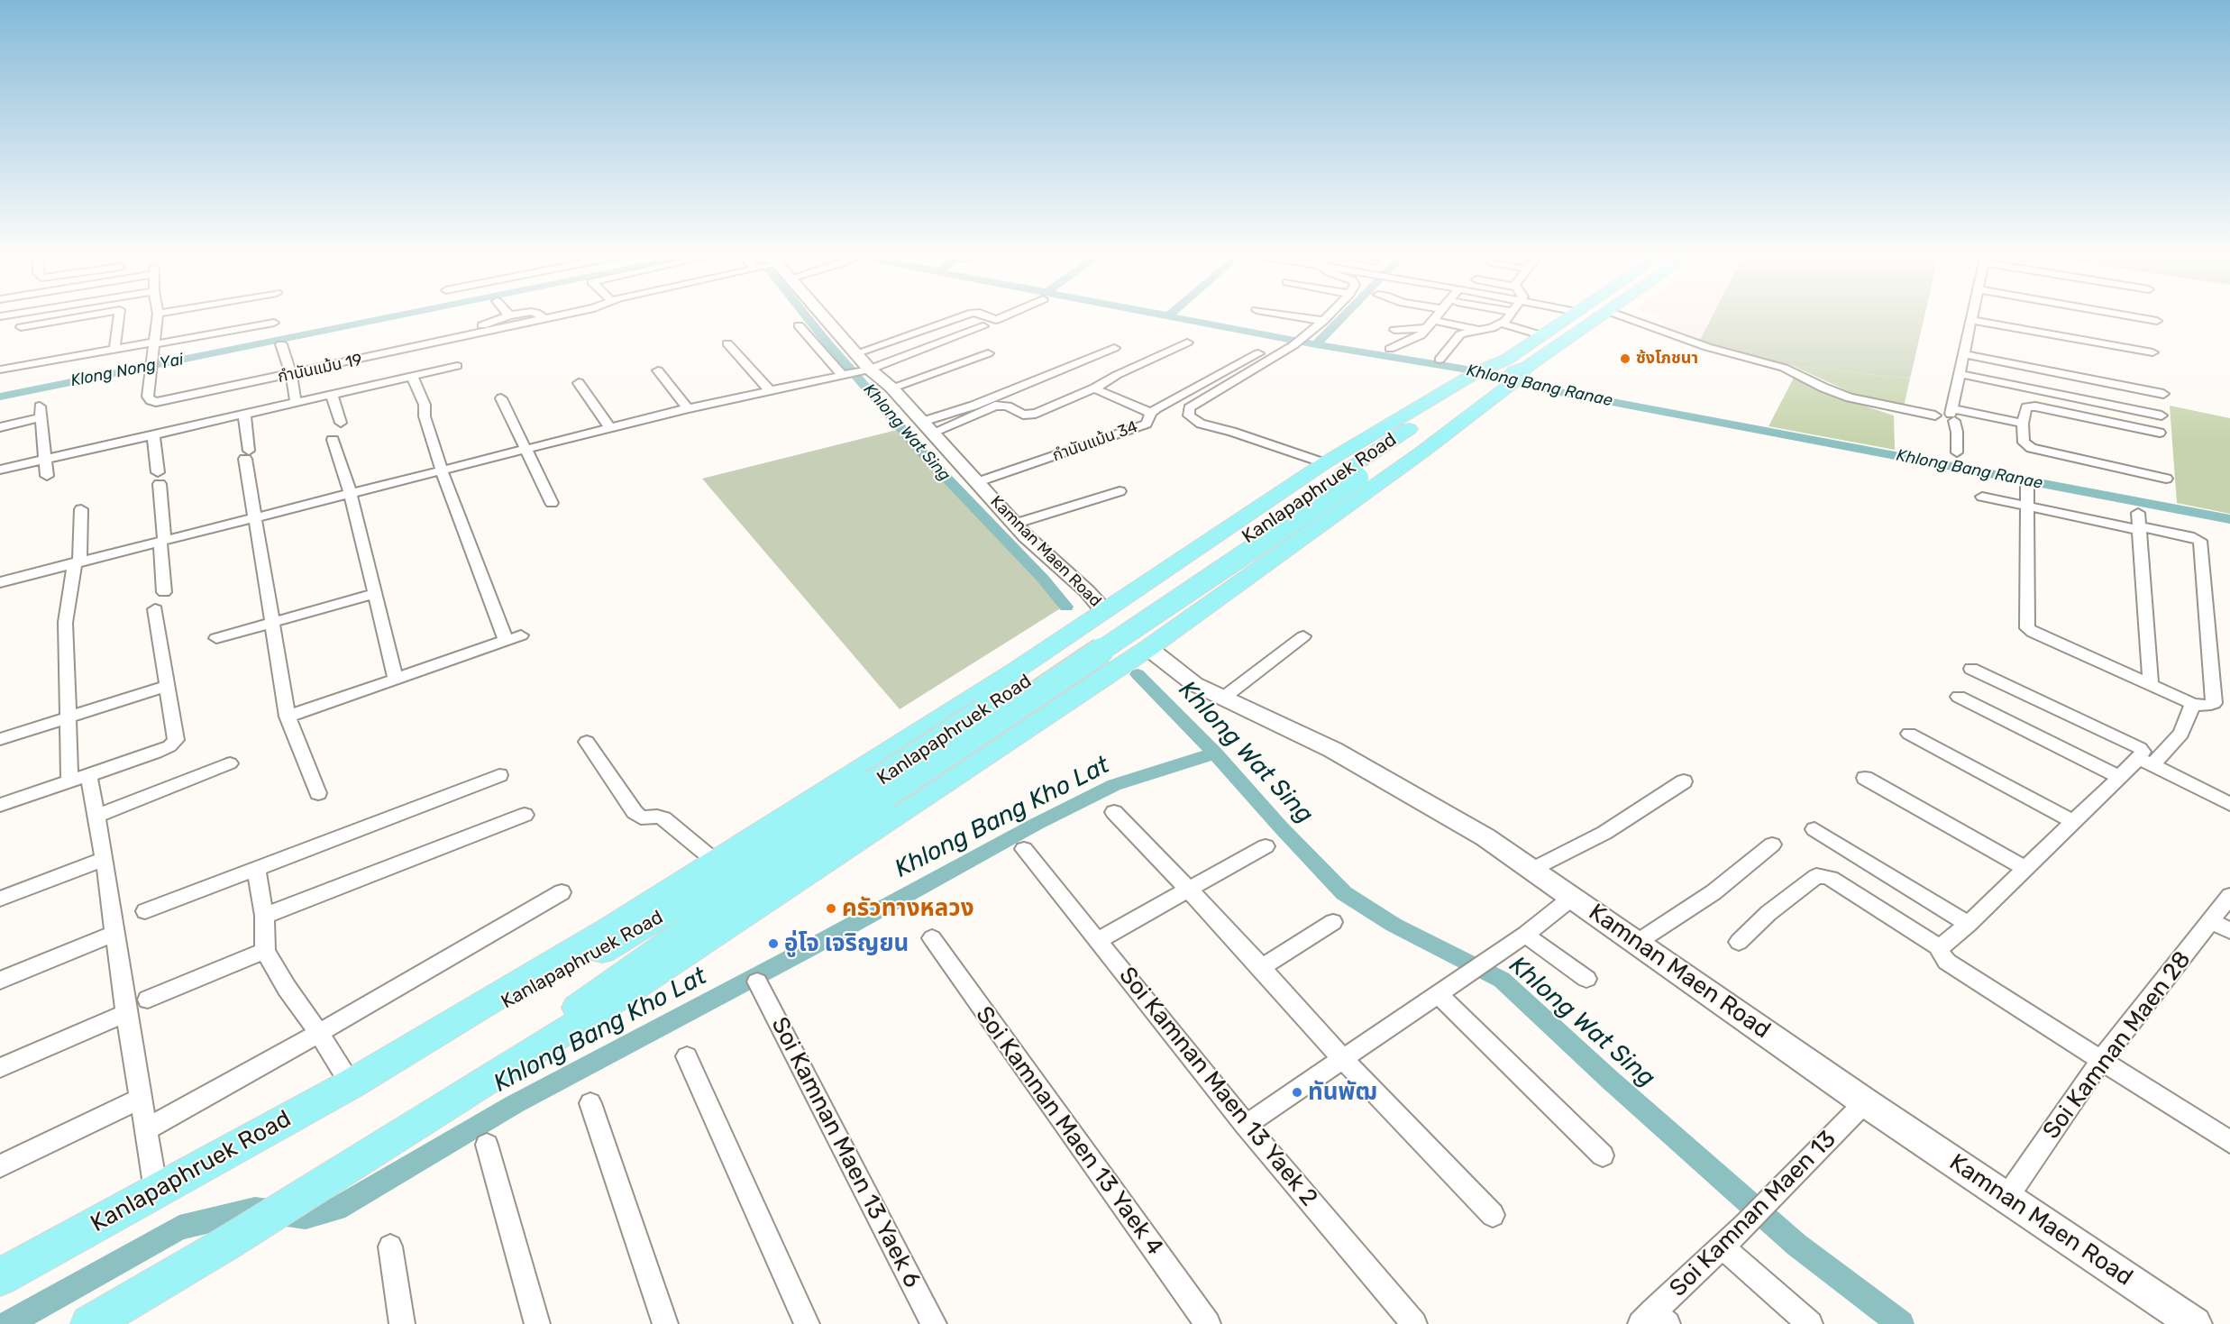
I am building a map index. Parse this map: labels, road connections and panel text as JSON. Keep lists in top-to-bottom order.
{
  "streets": {
    "main road": ["Kanlapaphruek Road"],
    "street": [
      "กำนันแม้น 19",
      "กำนันแม้น 34",
      "Kamnan Maen Road",
      "Soi Kamnan Maen 28",
      "Soi Kamnan Maen 13 Yaek 2",
      "Soi Kamnan Maen 13 Yaek 4",
      "Soi Kamnan Maen 13 Yaek 6",
      "Soi Kamnan Maen 13"
    ]
  },
  "crossings": [
    ["กำนันแม้น 34", "Kamnan Maen Road"],
    ["Kanlapaphruek Road", "Kamnan Maen Road"],
    ["Kamnan Maen Road", "Soi Kamnan Maen 28"],
    ["Kamnan Maen Road", "Soi Kamnan Maen 13"]
  ],
  "water": [
    "Klong Nong Yai",
    "Khlong Bang Ranae",
    "Khlong Wat Sing",
    "Khlong Bang Kho Lat"
  ],
  "places": [
    "ซ้งโภชนา",
    "ครัวทางหลวง",
    "อู่โจ เจริญยน",
    "ทันพัฒ"
  ]
}
